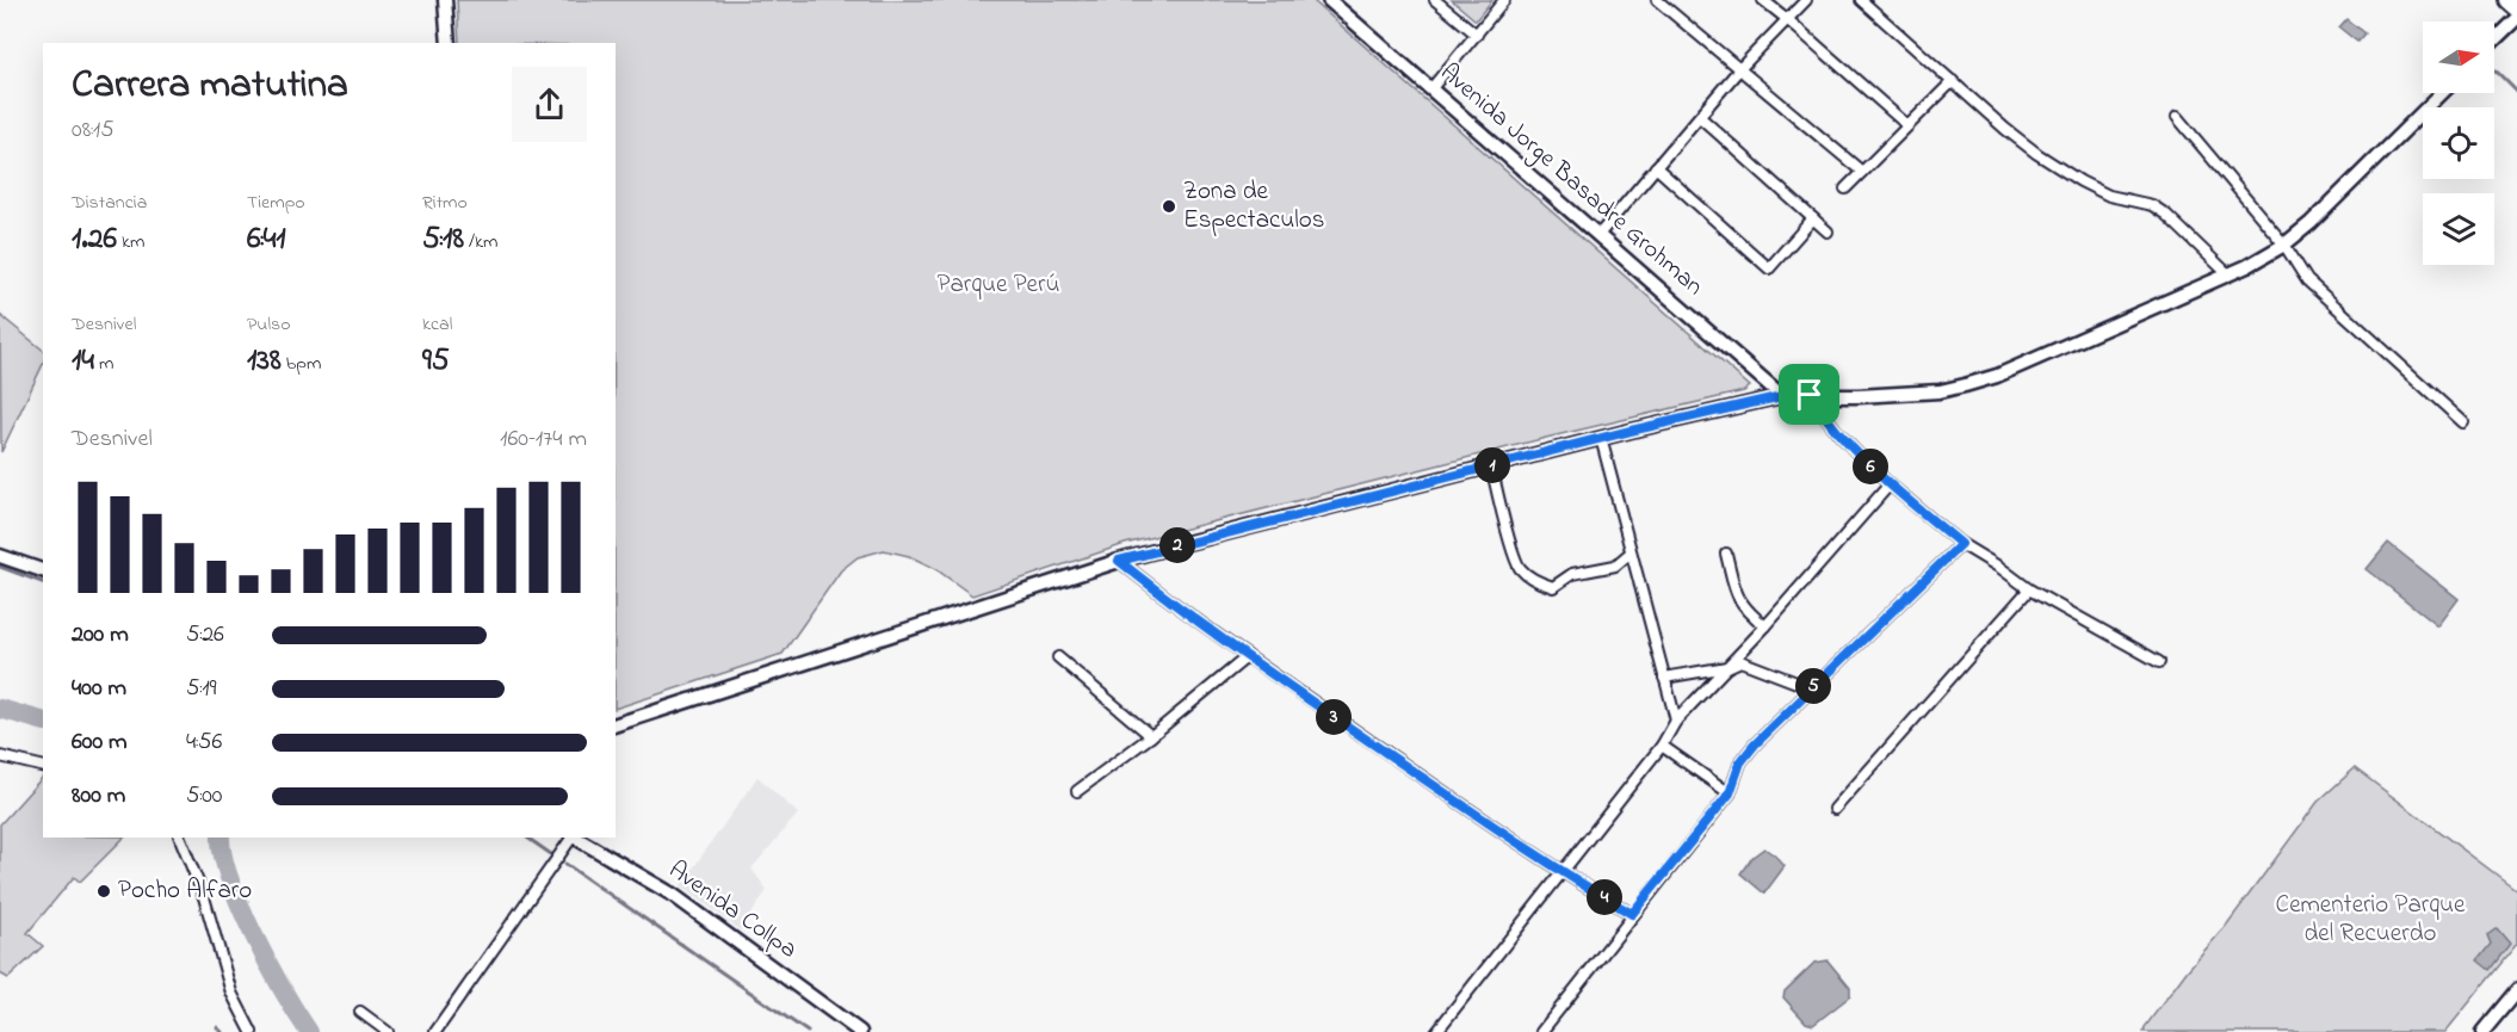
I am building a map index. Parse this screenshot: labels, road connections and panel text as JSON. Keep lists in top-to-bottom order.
{
  "streets": {
    "main road": ["Avenida Jorge Basadre Grohman", "Avenida Collpa"]
  },
  "parks": ["Parque Perú", "Cementerio Parque del Recuerdo"],
  "places": ["Zona de Espectaculos", "Pocho Alfaro"],
  "north": "right",
  "page": {
    "heading": ["Carrera matutina", "08:15"],
    "stats": [
      ["Distancia", "1.26 km"],
      ["Tiempo", "6:41"],
      ["Ritmo", "5:18 /km"],
      ["Desnivel", "14 m"],
      ["Pulso", "138 bpm"],
      ["kcal", "95"]
    ],
    "chart": ["Desnivel", "160–174 m"],
    "pins": [
      "1",
      "6",
      "2",
      "5",
      "3",
      "4"
    ],
    "list": [
      {
        "name": "200 m",
        "note": "5:26"
      },
      {
        "name": "400 m",
        "note": "5:19"
      },
      {
        "name": "600 m",
        "note": "4:56"
      },
      {
        "name": "800 m",
        "note": "5:00"
      }
    ]
  }
}
